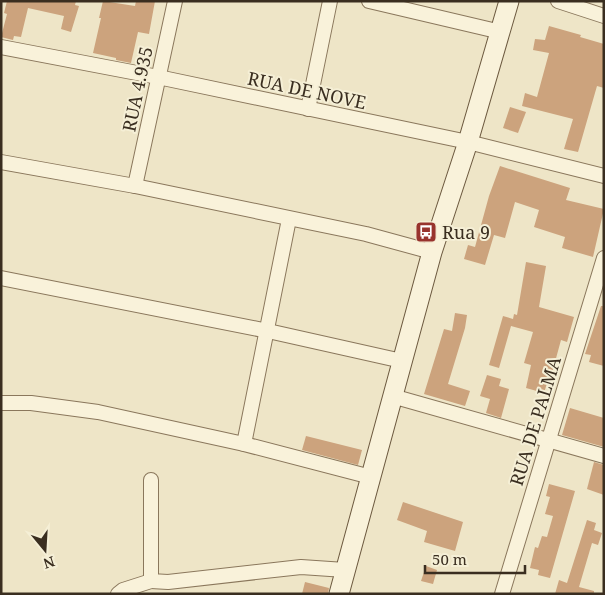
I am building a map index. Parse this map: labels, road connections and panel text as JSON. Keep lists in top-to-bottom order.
{
  "streets": {
    "street": ["RUA 4.935", "RUA DE NOVE", "RUA DE PALMA"]
  },
  "crossings": [
    ["RUA 4.935", "RUA DE NOVE"]
  ],
  "places": {
    "bus stop": ["Rua 9"]
  },
  "scale_bar": "50 m",
  "north": "bottom"
}
